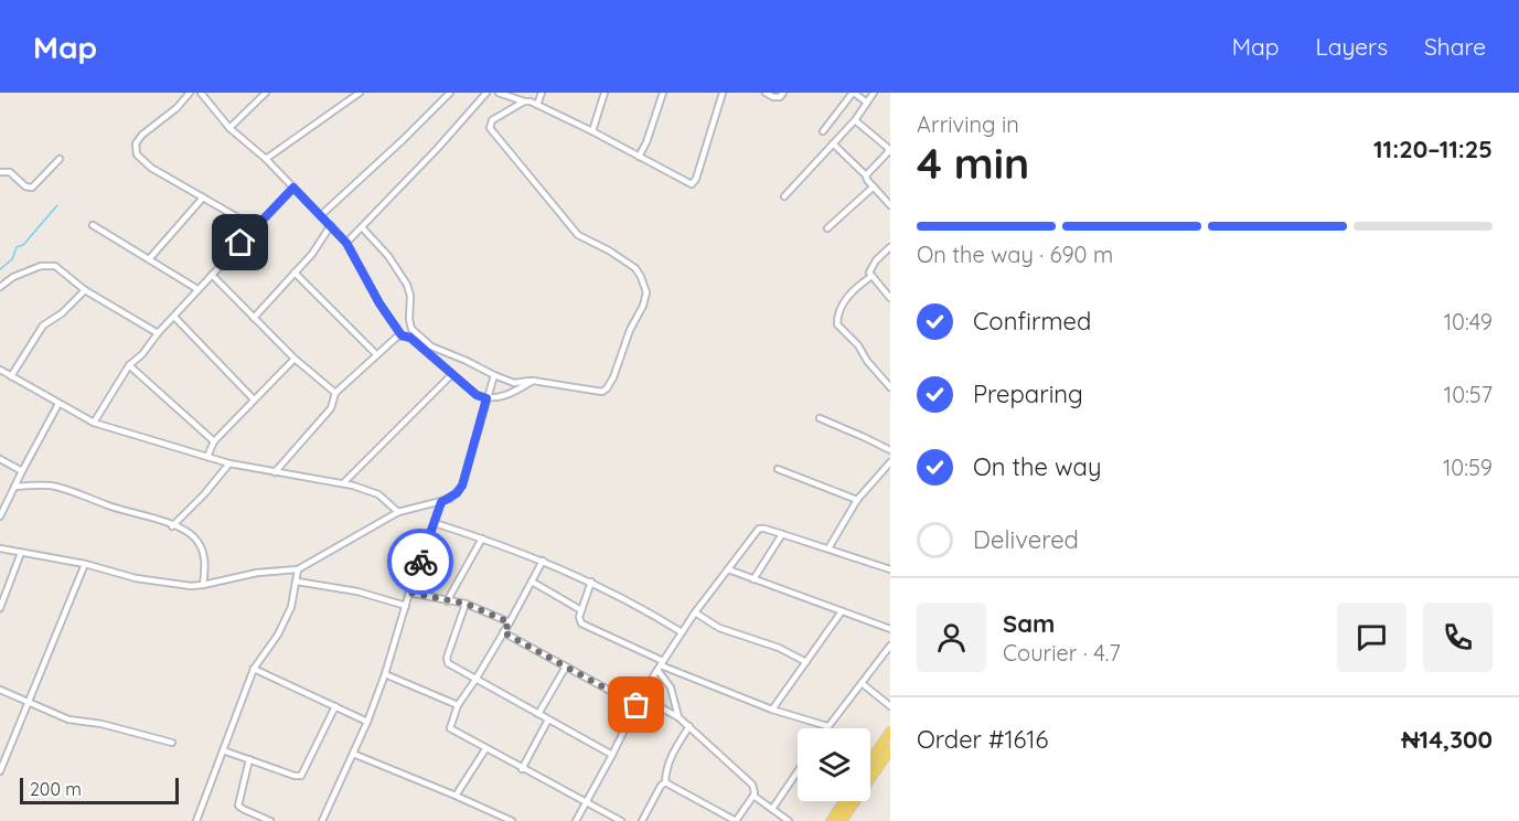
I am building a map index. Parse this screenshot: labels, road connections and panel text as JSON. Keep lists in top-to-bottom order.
{
  "scale_bar": "200 m",
  "page": {
    "header": "Map",
    "nav": ["Map", "Layers", "Share"],
    "heading": ["4 min", "Arriving in", "11:20–11:25"],
    "panel": [
      "Sam",
      "Courier · 4.7",
      "Order #1616",
      "₦14,300"
    ],
    "bar": "On the way · 690 m",
    "list": [
      ["Confirmed", "10:49"],
      ["Preparing", "10:57"],
      ["On the way", "10:59"],
      "Delivered"
    ],
    "scale": "200 m"
  }
}
